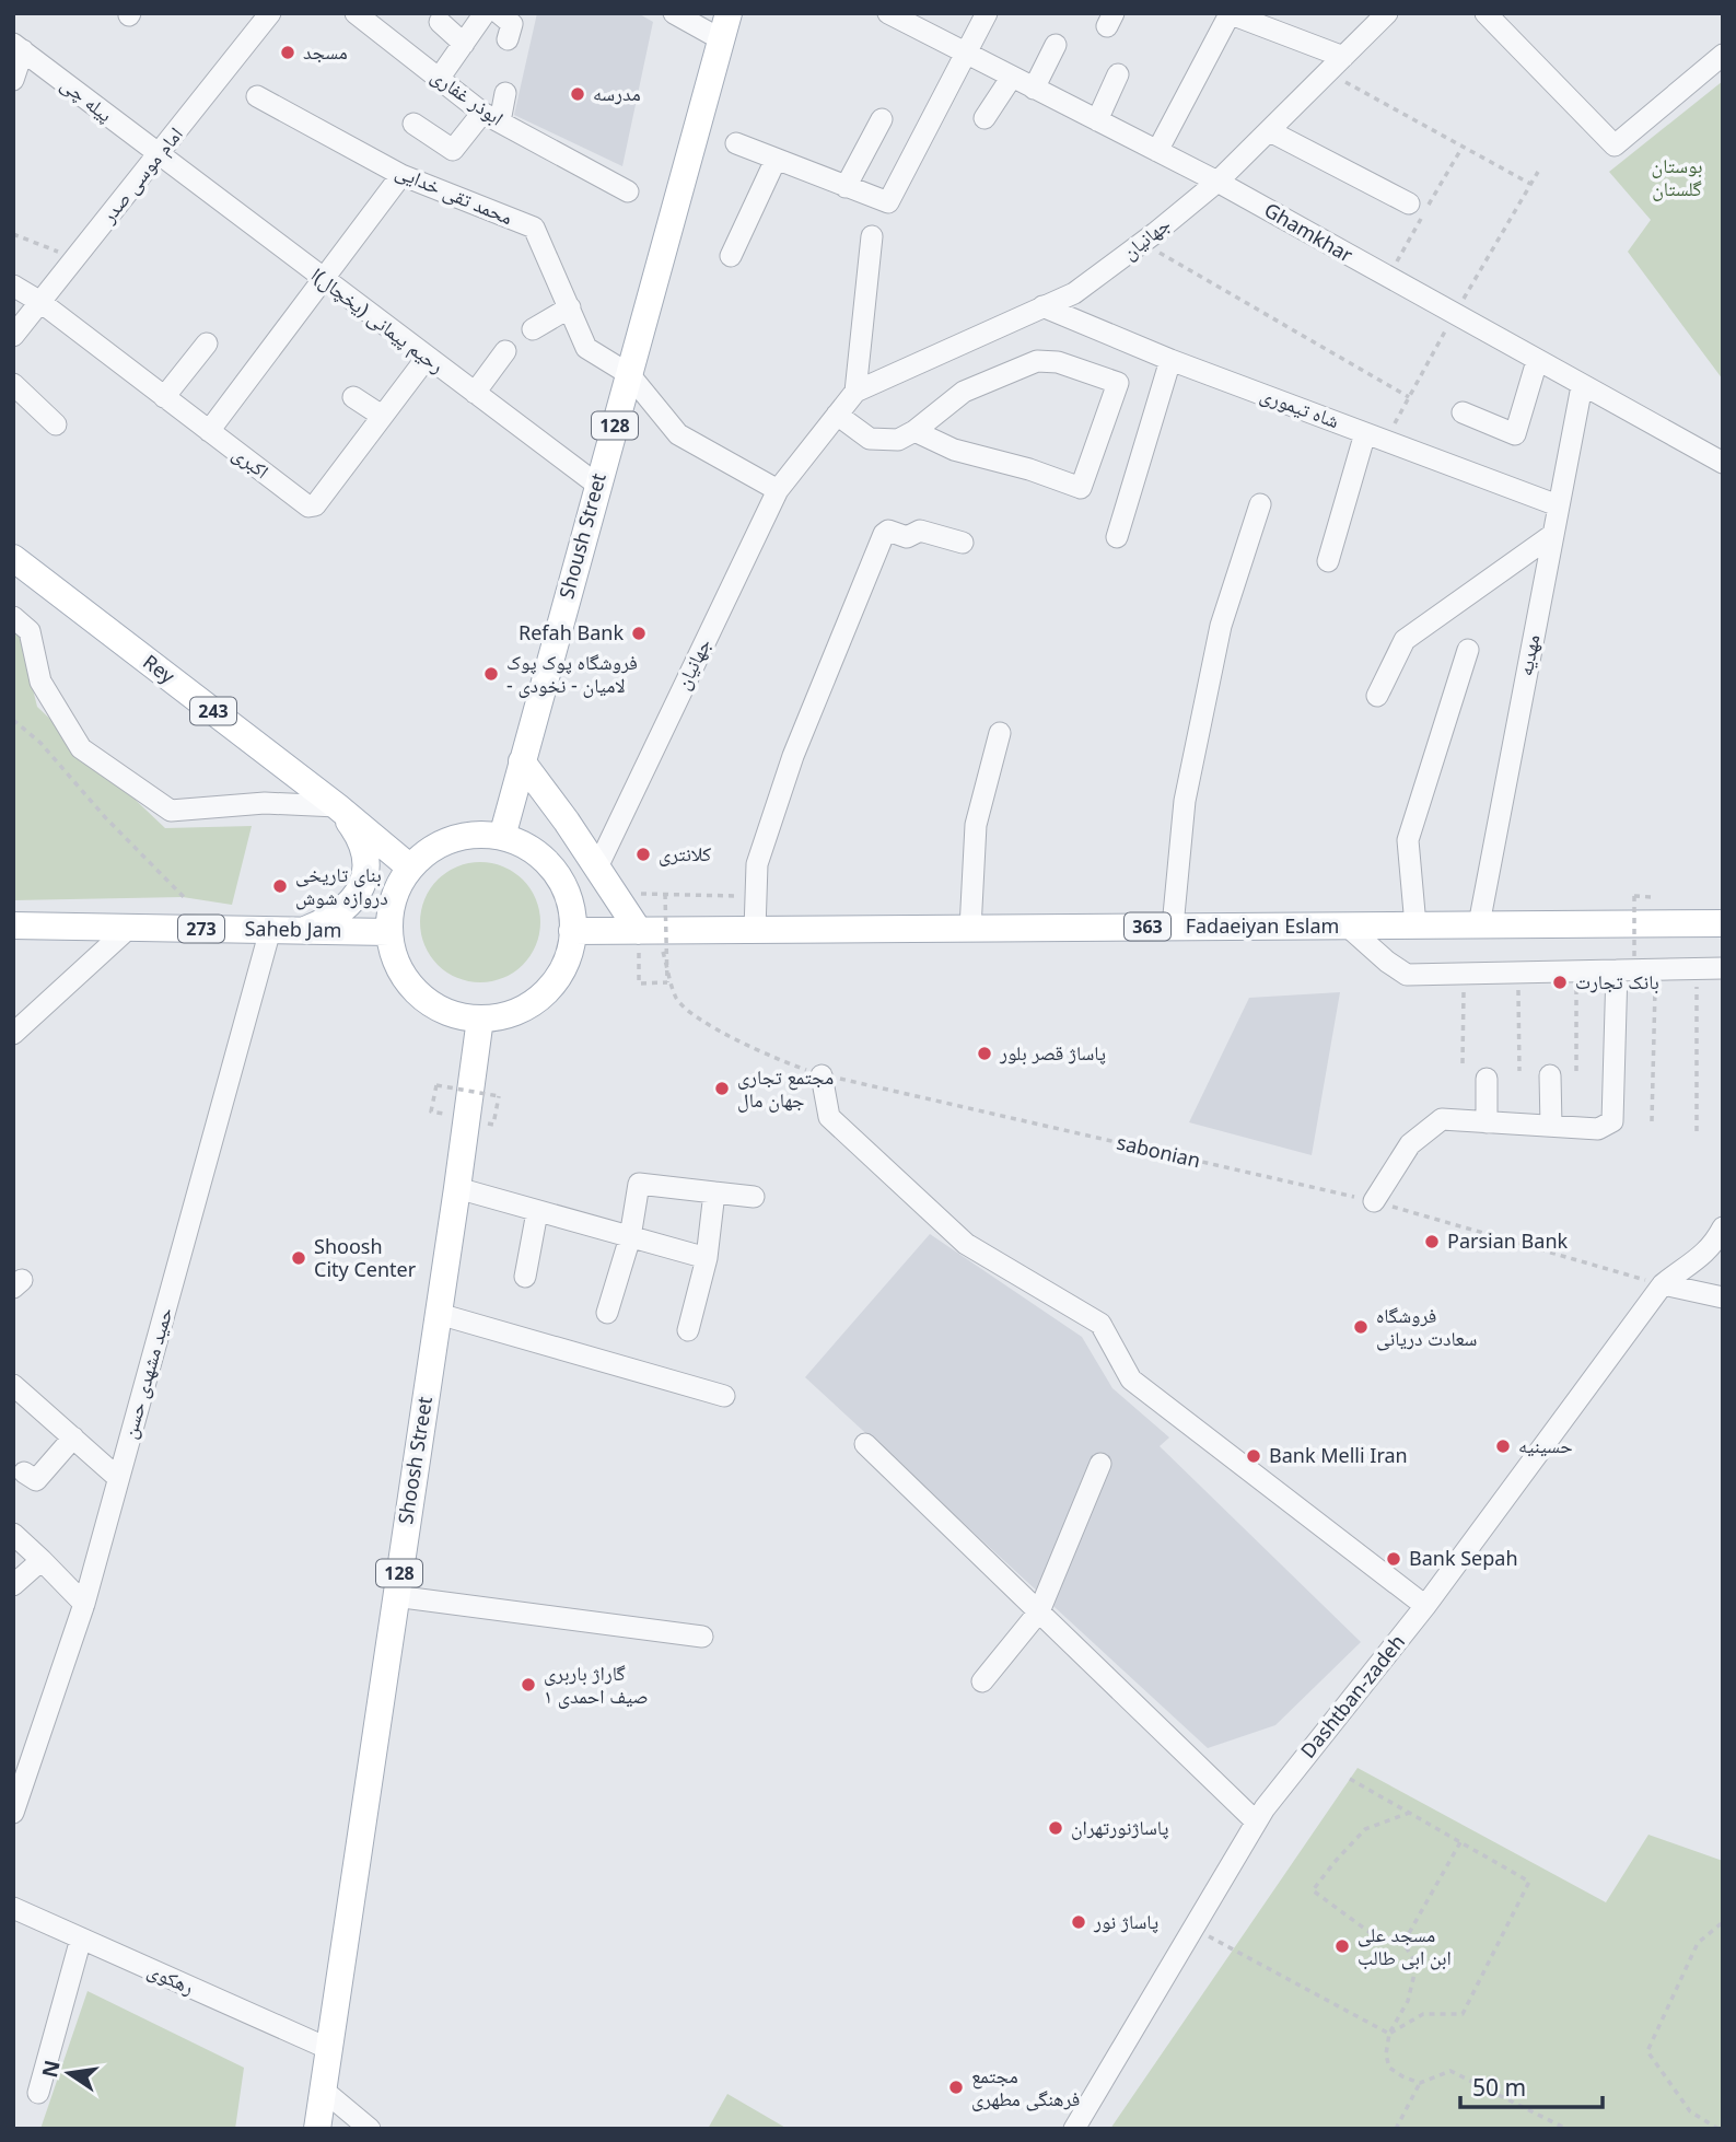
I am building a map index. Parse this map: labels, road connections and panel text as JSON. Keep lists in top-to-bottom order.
{
  "streets": {
    "main road": [
      "128",
      "Shoush Street",
      "Rey",
      "243",
      "363",
      "Fadaeiyan Eslam",
      "273",
      "Saheb Jam",
      "Shoosh Street"
    ],
    "street": [
      "ابوذر غفاری",
      "پیله چی",
      "امام موسی صدر",
      "محمد تقی خدایی",
      "Ghamkhar",
      "جهانیان",
      "رحیم پیمانی (یخچال)ا",
      "شاه تیموری",
      "اکبری",
      "مهدیه",
      "حمید مشهدی حسن",
      "Dashtban-zadeh",
      "رهکوی"
    ],
    "path": ["sabonian"]
  },
  "crossings": [
    ["پیله چی", "امام موسی صدر"],
    ["پیله چی", "رحیم پیمانی (یخچال)ا"],
    ["امام موسی صدر", "رحیم پیمانی (یخچال)ا"],
    ["امام موسی صدر", "اکبری"],
    ["محمد تقی خدایی", "جهانیان"],
    ["محمد تقی خدایی", "Shoush Street"],
    ["Ghamkhar", "جهانیان"],
    ["Ghamkhar", "مهدیه"],
    ["جهانیان", "شاه تیموری"],
    ["رحیم پیمانی (یخچال)ا", "اکبری"],
    ["رحیم پیمانی (یخچال)ا", "Shoush Street"],
    ["شاه تیموری", "مهدیه"],
    ["Shoush Street", "Rey"],
    ["Shoush Street", "Fadaeiyan Eslam"],
    ["Shoush Street", "Saheb Jam"],
    ["Shoush Street", "Shoosh Street"],
    ["مهدیه", "Fadaeiyan Eslam"],
    ["Rey", "Fadaeiyan Eslam"],
    ["Rey", "Saheb Jam"],
    ["Rey", "Shoosh Street"],
    ["Fadaeiyan Eslam", "Saheb Jam"],
    ["Fadaeiyan Eslam", "sabonian"],
    ["Fadaeiyan Eslam", "Shoosh Street"],
    ["Saheb Jam", "حمید مشهدی حسن"],
    ["Saheb Jam", "Shoosh Street"],
    ["sabonian", "Dashtban-zadeh"],
    ["Shoosh Street", "رهکوی"]
  ],
  "parks": ["بوستان گلستان"],
  "places": [
    "مسجد",
    "مدرسه",
    "Refah Bank",
    "فروشگاه پوک پوک - لاميان - نخودی",
    "کلانتری",
    "بنای تاریخی دروازه شوش",
    "بانک تجارت",
    "پاساژ قصر بلور",
    "مجتمع تجاری جهان مال",
    "Parsian Bank",
    "Shoosh City Center",
    "فروشگاه سعادت دریانی",
    "حسینیه",
    "Bank Melli Iran",
    "Bank Sepah",
    "گاراژ باربری صیف احمدی ۱",
    "پاساژنورتهران",
    "پاساژ نور",
    "مسجد علی ابن ابی طالب",
    "مجتمع فرهنگی مطهری"
  ],
  "scale_bar": "50 m",
  "north": "left"
}
